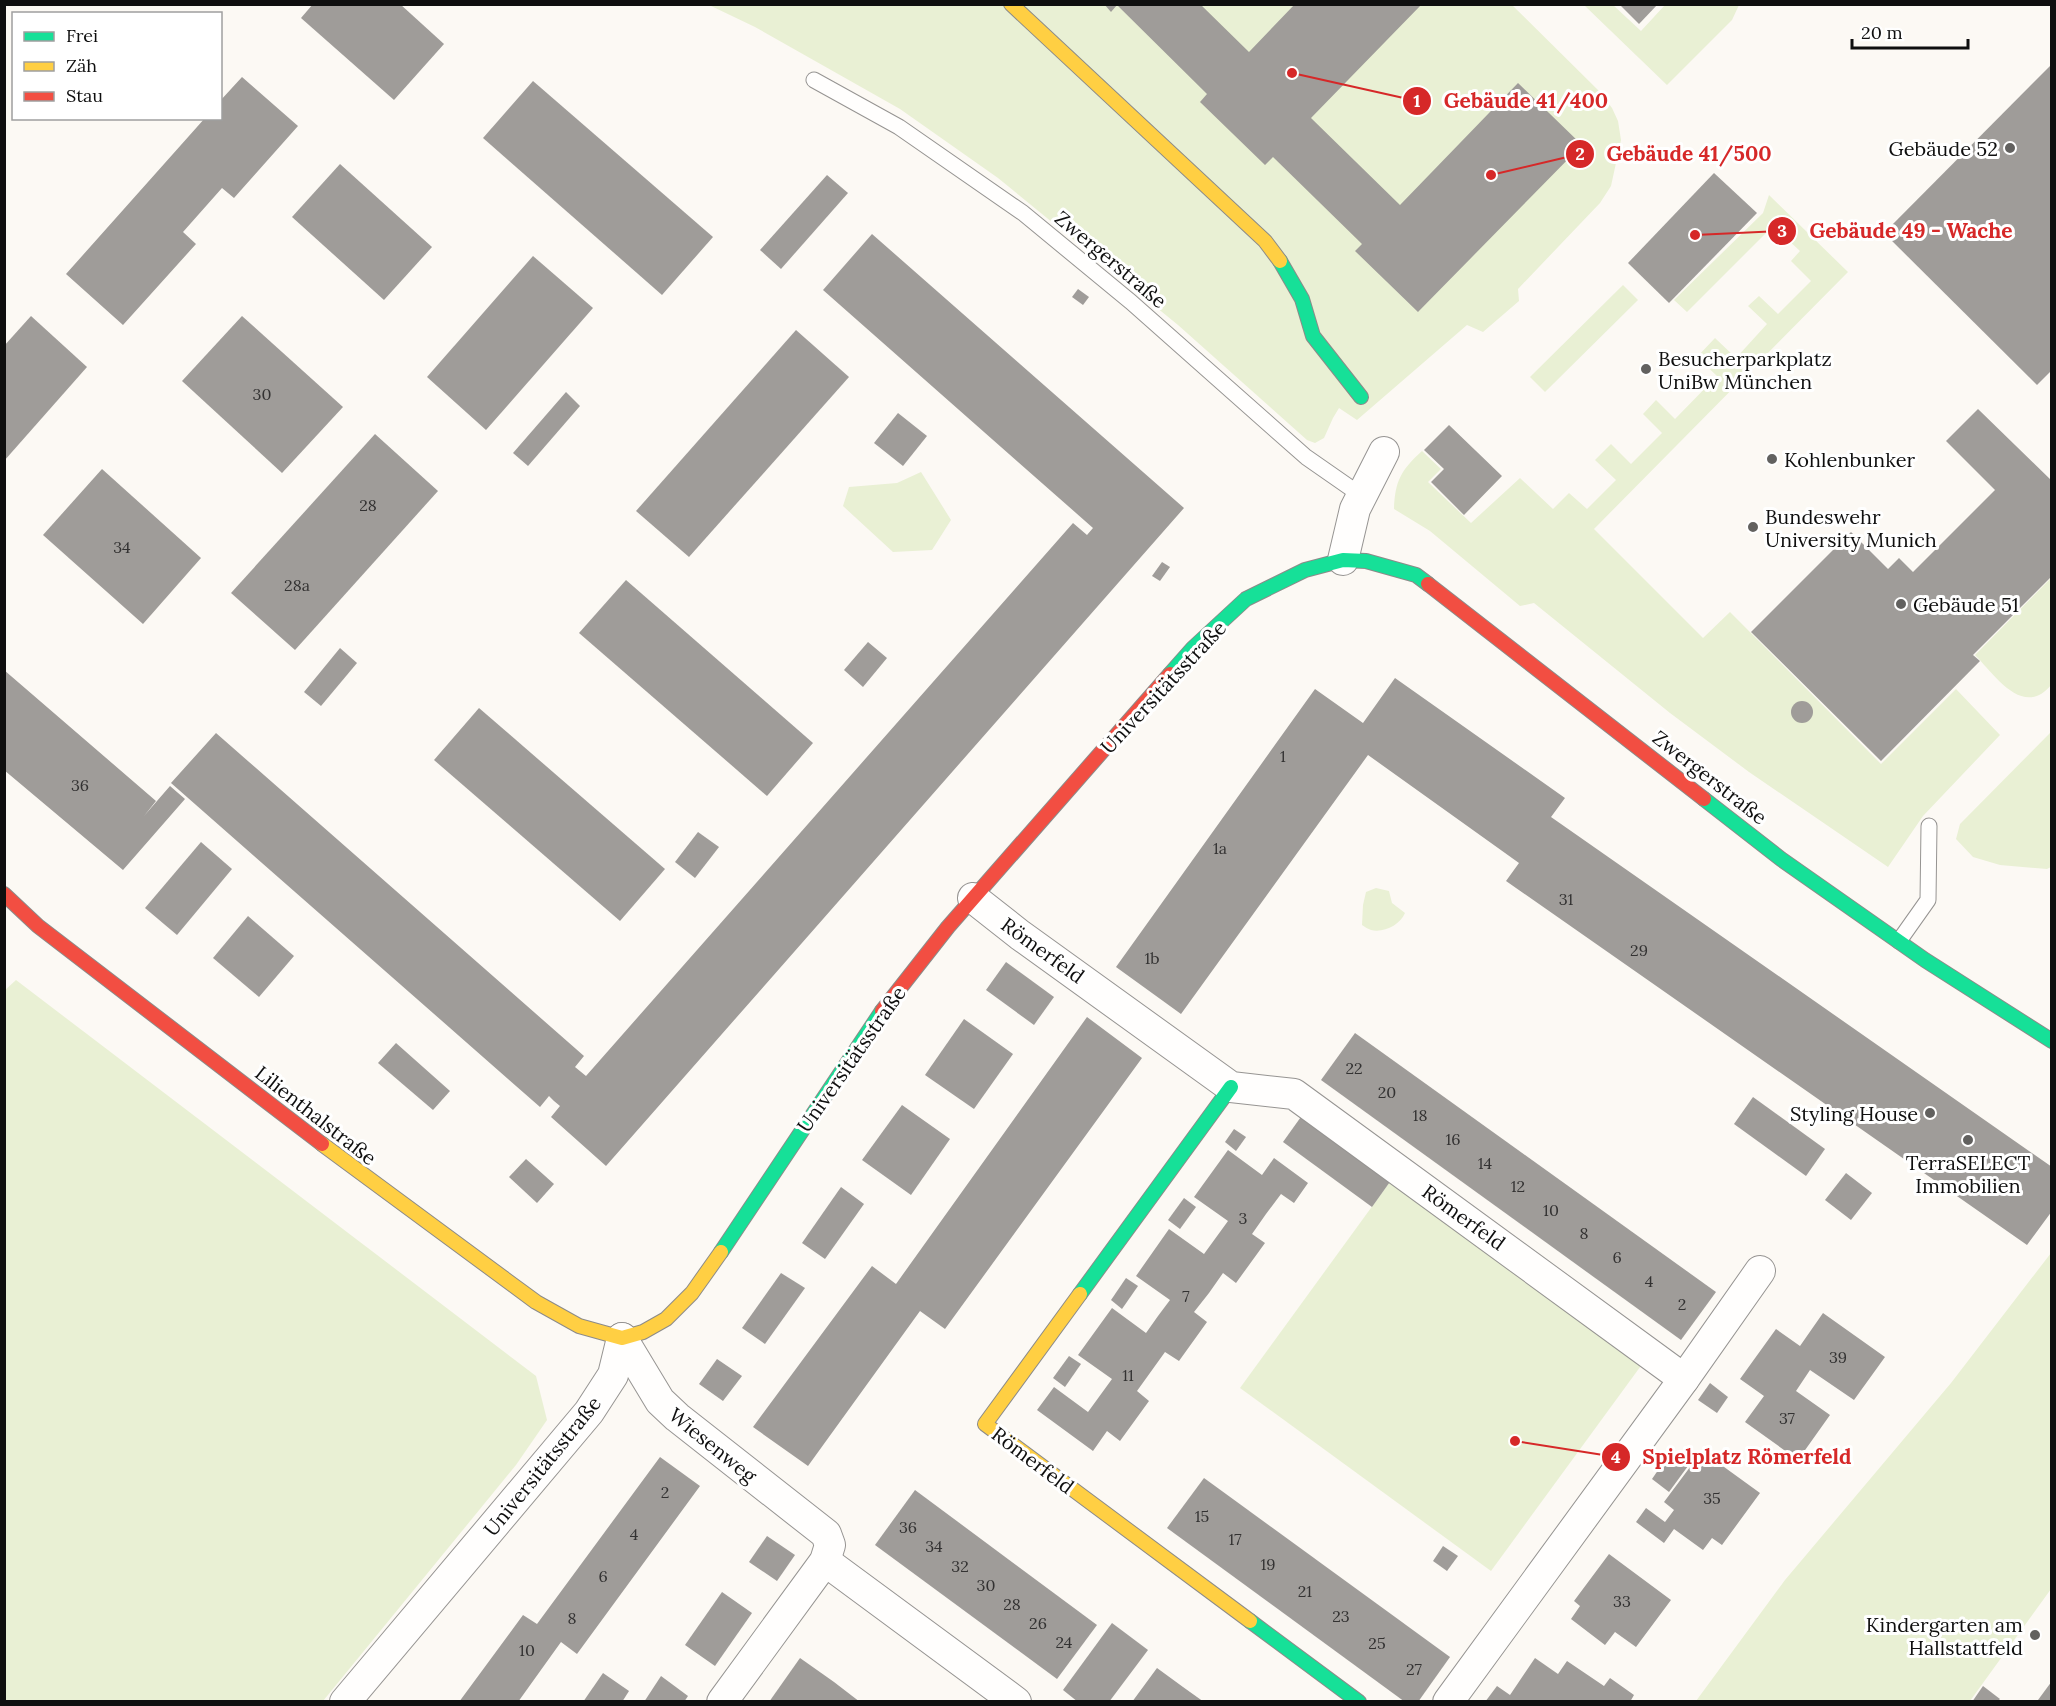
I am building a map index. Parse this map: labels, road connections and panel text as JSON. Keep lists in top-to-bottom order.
{
  "streets": {
    "street": [
      "Zwergerstraße",
      "Universitätsstraße",
      "Römerfeld",
      "Lilienthalstraße",
      "Wiesenweg"
    ]
  },
  "crossings": [
    ["Zwergerstraße", "Universitätsstraße"],
    ["Universitätsstraße", "Römerfeld"],
    ["Universitätsstraße", "Lilienthalstraße"],
    ["Universitätsstraße", "Wiesenweg"],
    ["Lilienthalstraße", "Wiesenweg"]
  ],
  "places": [
    "Gebäude 41/400",
    "Gebäude 52",
    "Gebäude 41/500",
    "Gebäude 49 - Wache",
    "Besucherparkplatz UniBw München",
    "Kohlenbunker",
    "Bundeswehr University Munich",
    "Gebäude 51",
    "Styling House",
    "TerraSELECT Immobilien",
    "Spielplatz Römerfeld",
    "Kindergarten am Hallstattfeld"
  ],
  "house_numbers": [
    "30",
    "28",
    "34",
    "28a",
    "1",
    "36",
    "1a",
    "31",
    "29",
    "1b",
    "22",
    "20",
    "18",
    "16",
    "14",
    "12",
    "10",
    "3",
    "8",
    "6",
    "4",
    "7",
    "2",
    "39",
    "11",
    "37",
    "2",
    "35",
    "15",
    "36",
    "4",
    "17",
    "34",
    "19",
    "32",
    "6",
    "30",
    "21",
    "33",
    "28",
    "23",
    "8",
    "26",
    "24",
    "25",
    "10",
    "27"
  ],
  "legend": ["Frei", "Zäh", "Stau"],
  "scale_bar": "20 m"
}
